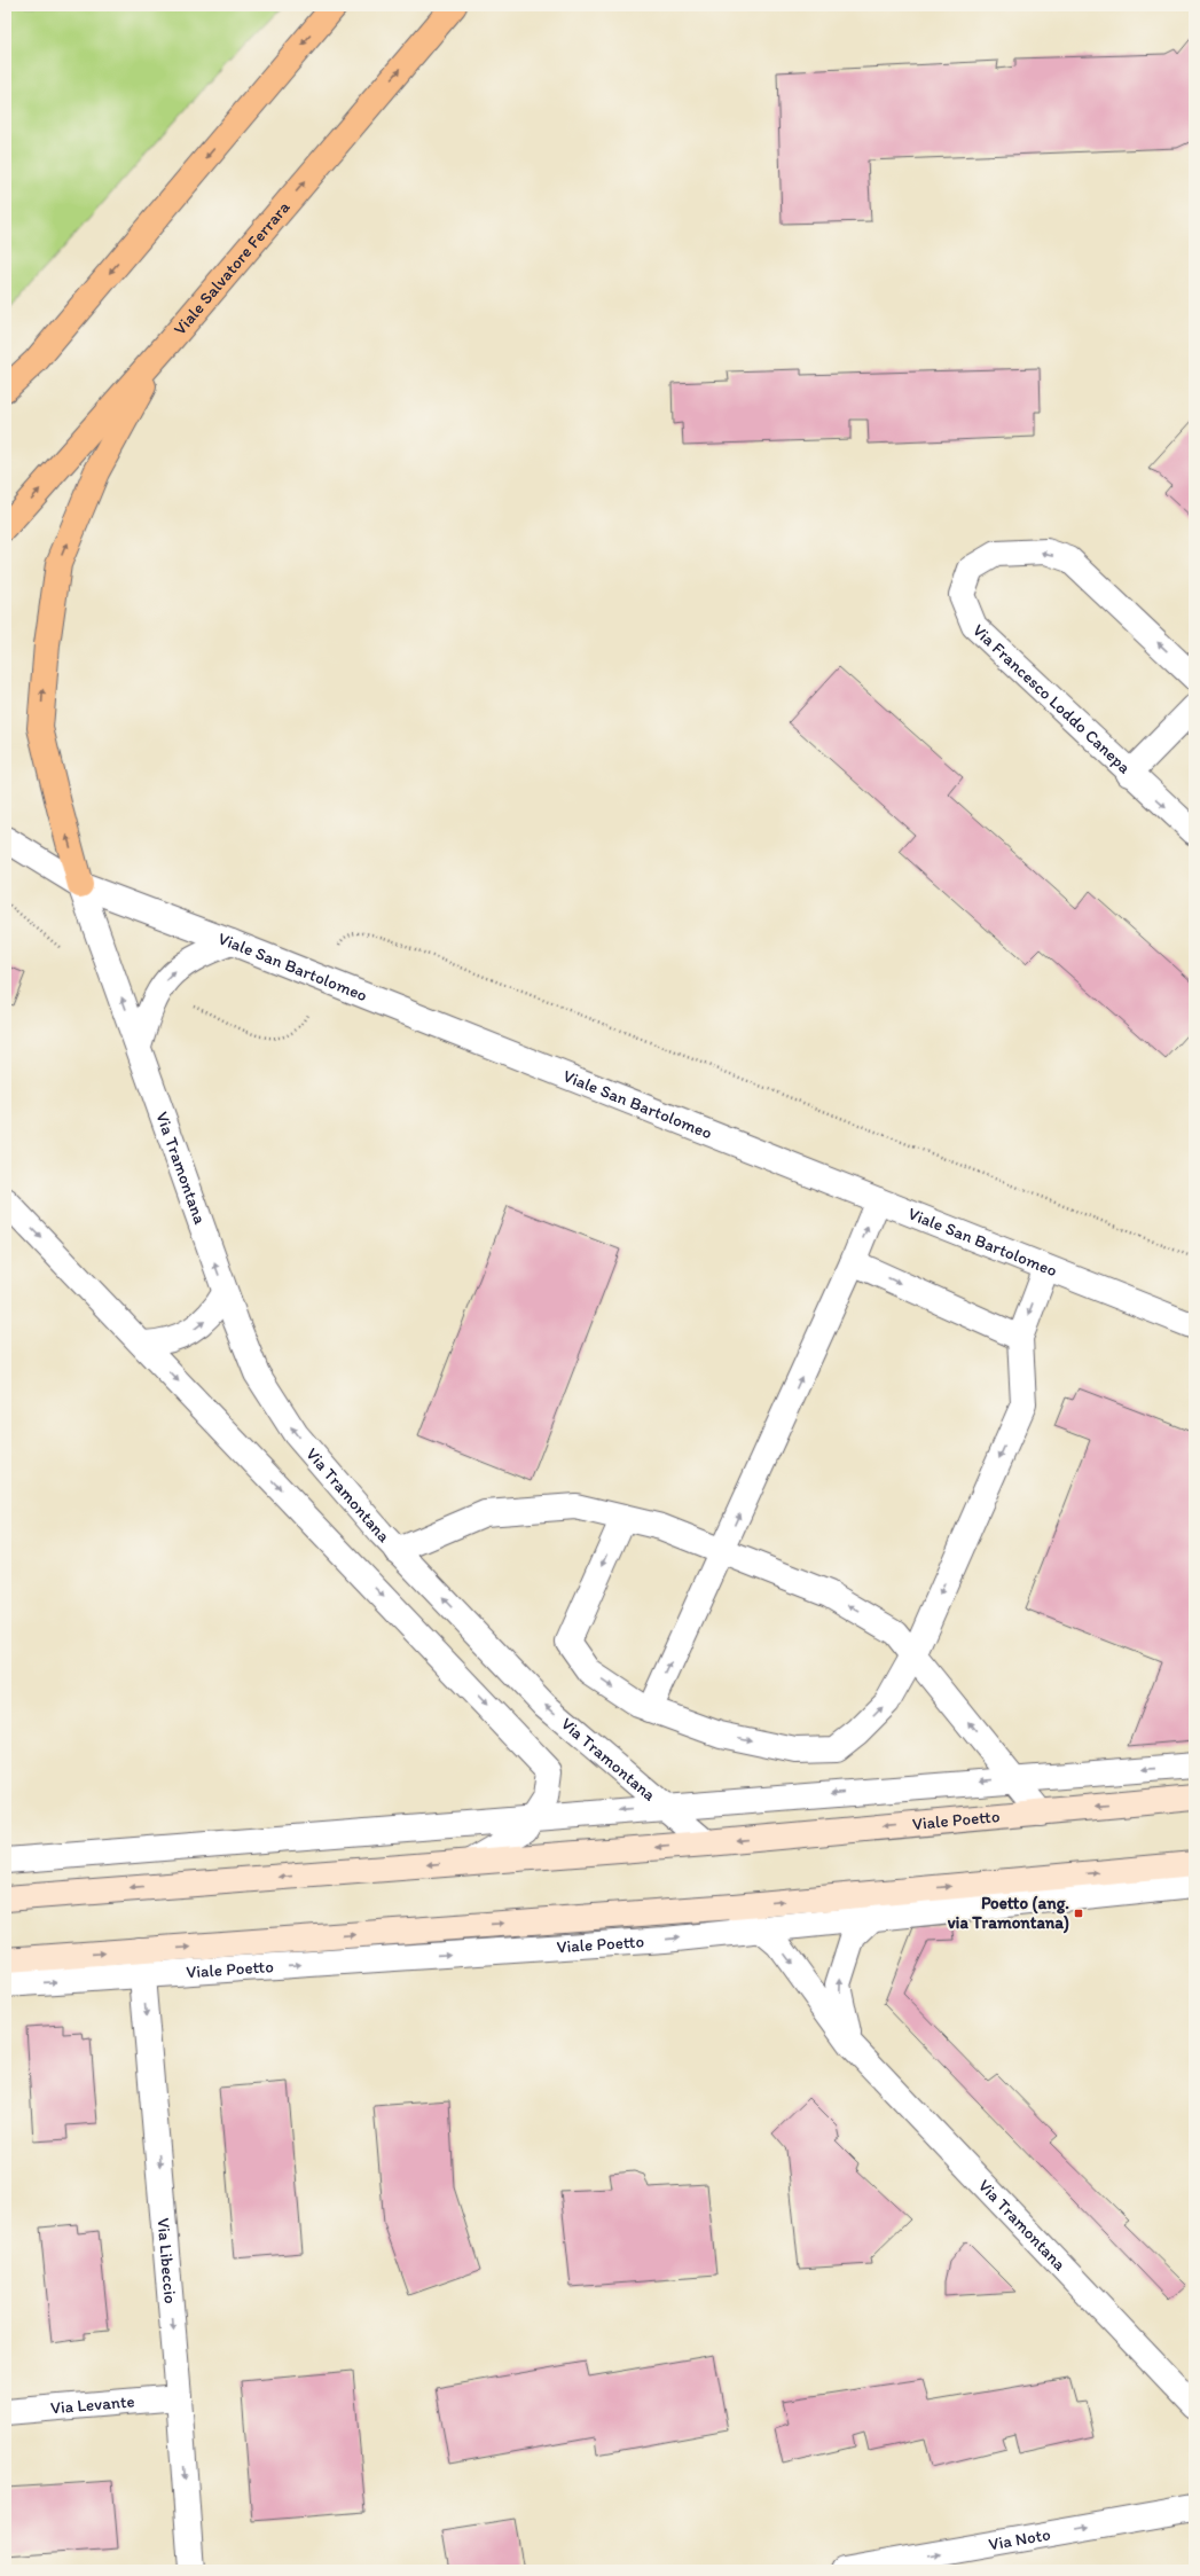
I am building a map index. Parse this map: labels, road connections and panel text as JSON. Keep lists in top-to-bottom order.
{
  "streets": {
    "highway": ["Viale Salvatore Ferrara"],
    "main road": ["Viale Poetto"],
    "street": [
      "Via Francesco Loddo Canepa",
      "Viale San Bartolomeo",
      "Via Tramontana",
      "Via Libeccio",
      "Via Levante",
      "Via Noto"
    ]
  },
  "crossings": [
    ["Via Tramontana", "Viale Poetto"],
    ["Viale Poetto", "Via Libeccio"],
    ["Via Libeccio", "Via Levante"]
  ],
  "one_way": ["Via Libeccio", "Via Noto"],
  "places": {
    "transit": ["Poetto (ang. via Tramontana)"]
  }
}
